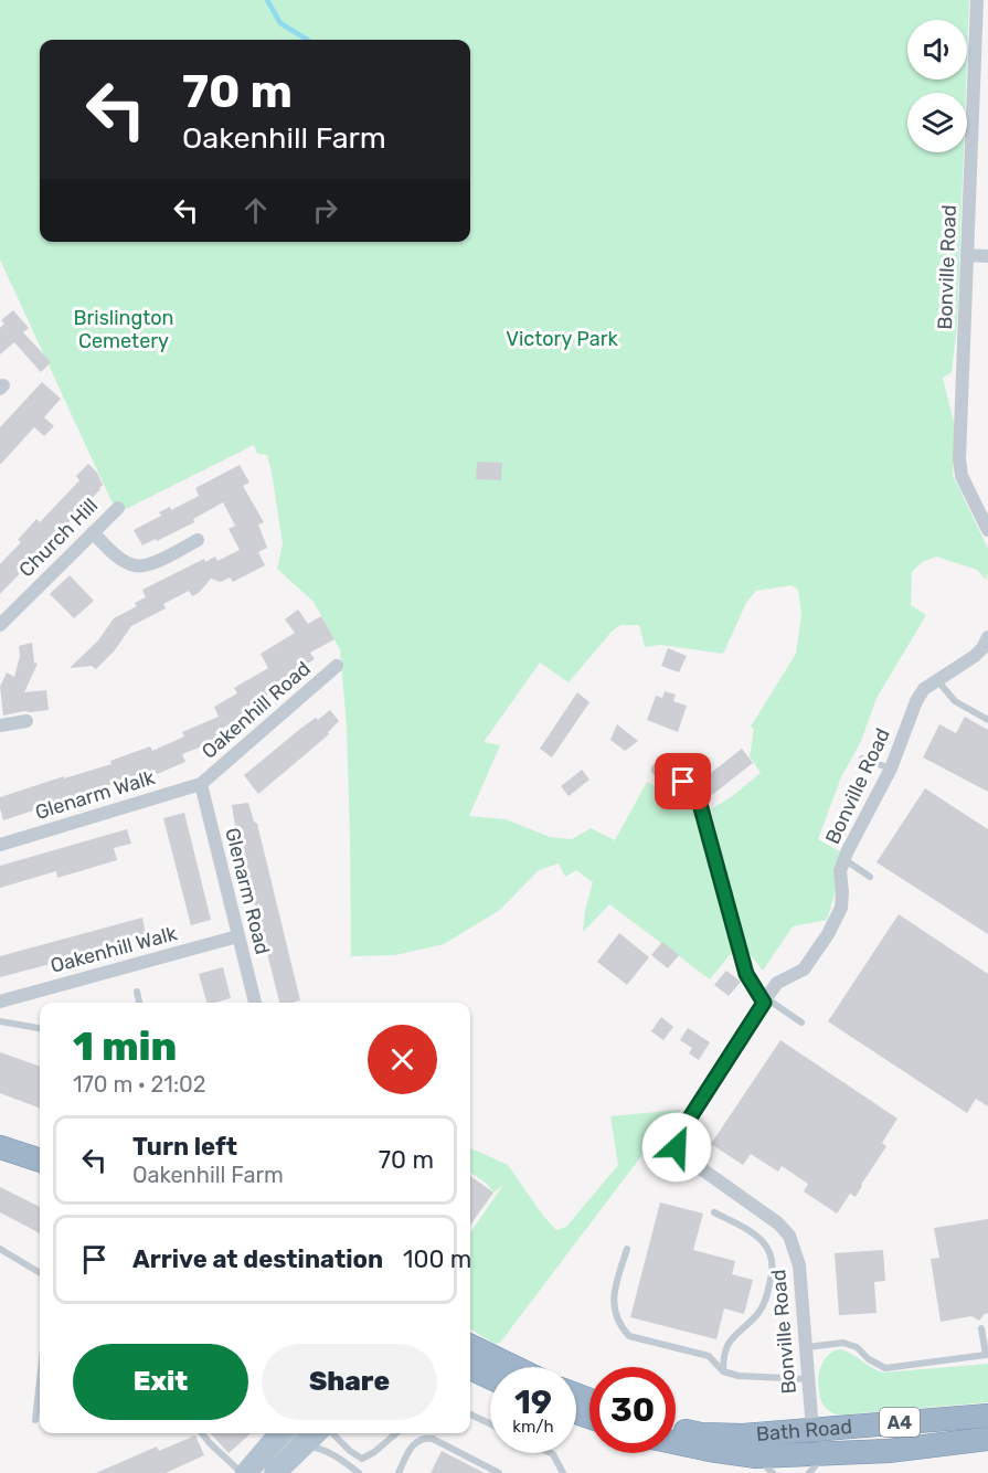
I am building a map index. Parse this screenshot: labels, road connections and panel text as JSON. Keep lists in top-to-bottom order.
{
  "streets": {
    "highway": ["A4", "Bath Road"],
    "street": [
      "Bonville Road",
      "Church Hill",
      "Oakenhill Road",
      "Glenarm Walk",
      "Glenarm Road",
      "Oakenhill Walk"
    ]
  },
  "crossings": [
    ["Bonville Road", "Bath Road"],
    ["Oakenhill Road", "Glenarm Walk"],
    ["Oakenhill Road", "Glenarm Road"],
    ["Glenarm Walk", "Glenarm Road"],
    ["Glenarm Road", "Oakenhill Walk"]
  ],
  "parks": ["Brislington Cemetery", "Victory Park"],
  "page": {
    "turn": ["70 m", "Oakenhill Farm"],
    "heading": ["1 min", "170 m · 21:02"],
    "list": [
      {
        "name": "Turn left",
        "note": "Oakenhill Farm",
        "value": "70 m"
      },
      {
        "name": "Arrive at destination",
        "value": "100 m"
      }
    ],
    "buttons": ["Exit", "Share"],
    "speed": "19 km/h",
    "limit": "30"
  }
}
